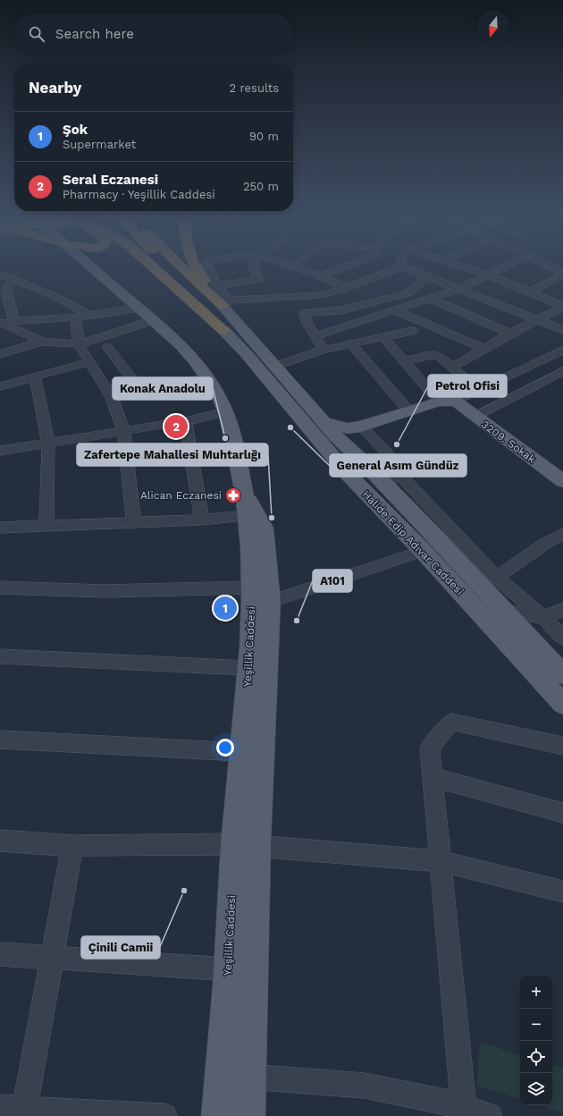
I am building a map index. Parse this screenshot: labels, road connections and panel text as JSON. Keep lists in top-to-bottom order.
{
  "streets": {
    "main road": ["3209. Sokak", "Halide Edip Adıvar Caddesi", "Yeşillik Caddesi"]
  },
  "places": {
    "other": [
      "General Asım Gündüz",
      "Konak Anadolu",
      "Petrol Ofisi",
      "Zafertepe Mahallesi Muhtarlığı",
      "A101",
      "Çinili Camii"
    ],
    "pharmacy": ["Alican Eczanesi"]
  },
  "north": "bottom",
  "page": {
    "search": "Search here",
    "heading": ["Nearby", "2 results"],
    "list": [
      {
        "mark": "1",
        "name": "Şok",
        "note": "Supermarket",
        "value": "90 m"
      },
      {
        "mark": "2",
        "name": "Seral Eczanesi",
        "note": "Pharmacy · Yeşillik Caddesi",
        "value": "250 m"
      }
    ],
    "pins": ["2", "1"],
    "map_buttons": ["+", "−"]
  }
}
